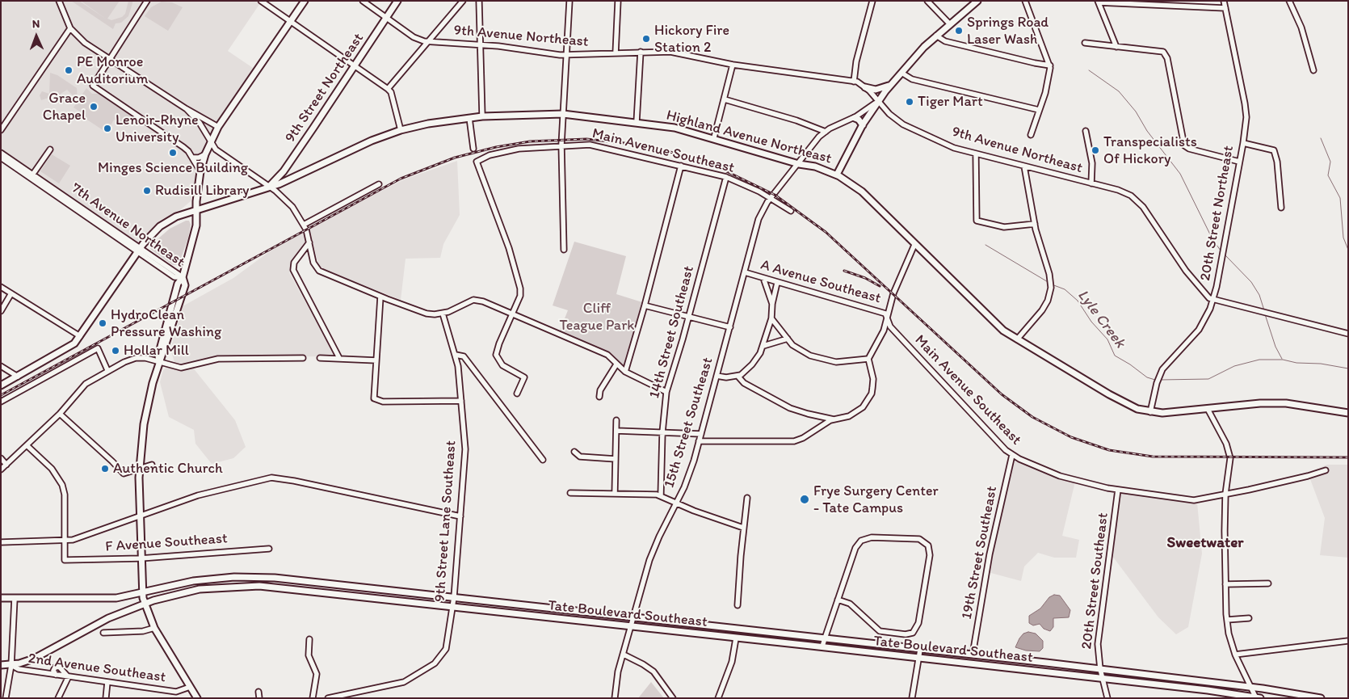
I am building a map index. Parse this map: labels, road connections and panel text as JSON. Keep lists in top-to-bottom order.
{
  "streets": {
    "main road": [
      "9th Street Northeast",
      "Highland Avenue Northeast",
      "Tate Boulevard Southeast",
      "2nd Avenue Southeast"
    ],
    "street": [
      "9th Avenue Northeast",
      "Main Avenue Southeast",
      "20th Street Northeast",
      "7th Avenue Northeast",
      "A Avenue Southeast",
      "14th Street Southeast",
      "15th Street Southeast",
      "9th Street Lane Southeast",
      "F Avenue Southeast",
      "19th Street Southeast",
      "20th Street Southeast"
    ]
  },
  "crossings": [
    ["9th Avenue Northeast", "9th Street Northeast"],
    ["9th Avenue Northeast", "20th Street Northeast"],
    ["9th Avenue Northeast", "15th Street Southeast"],
    ["9th Street Northeast", "Highland Avenue Northeast"],
    ["Highland Avenue Northeast", "20th Street Northeast"],
    ["Highland Avenue Northeast", "7th Avenue Northeast"],
    ["Highland Avenue Northeast", "15th Street Southeast"],
    ["Main Avenue Southeast", "A Avenue Southeast"],
    ["Main Avenue Southeast", "14th Street Southeast"],
    ["Main Avenue Southeast", "15th Street Southeast"],
    ["Main Avenue Southeast", "19th Street Southeast"],
    ["Main Avenue Southeast", "20th Street Southeast"],
    ["A Avenue Southeast", "15th Street Southeast"],
    ["15th Street Southeast", "Tate Boulevard Southeast"],
    ["9th Street Lane Southeast", "Tate Boulevard Southeast"],
    ["19th Street Southeast", "Tate Boulevard Southeast"],
    ["20th Street Southeast", "Tate Boulevard Southeast"],
    ["Tate Boulevard Southeast", "2nd Avenue Southeast"]
  ],
  "districts": ["Sweetwater"],
  "water": ["Lyle Creek"],
  "parks": ["Cliff Teague Park"],
  "places": [
    "Springs Road Laser Wash",
    "Hickory Fire Station 2",
    "PE Monroe Auditorium",
    "Tiger Mart",
    "Grace Chapel",
    "Lenoir-Rhyne University",
    "Transpecialists Of Hickory",
    "Minges Science Building",
    "Rudisill Library",
    "HydroClean Pressure Washing",
    "Hollar Mill",
    "Authentic Church",
    "Frye Surgery Center - Tate Campus"
  ],
  "north": "top"
}
